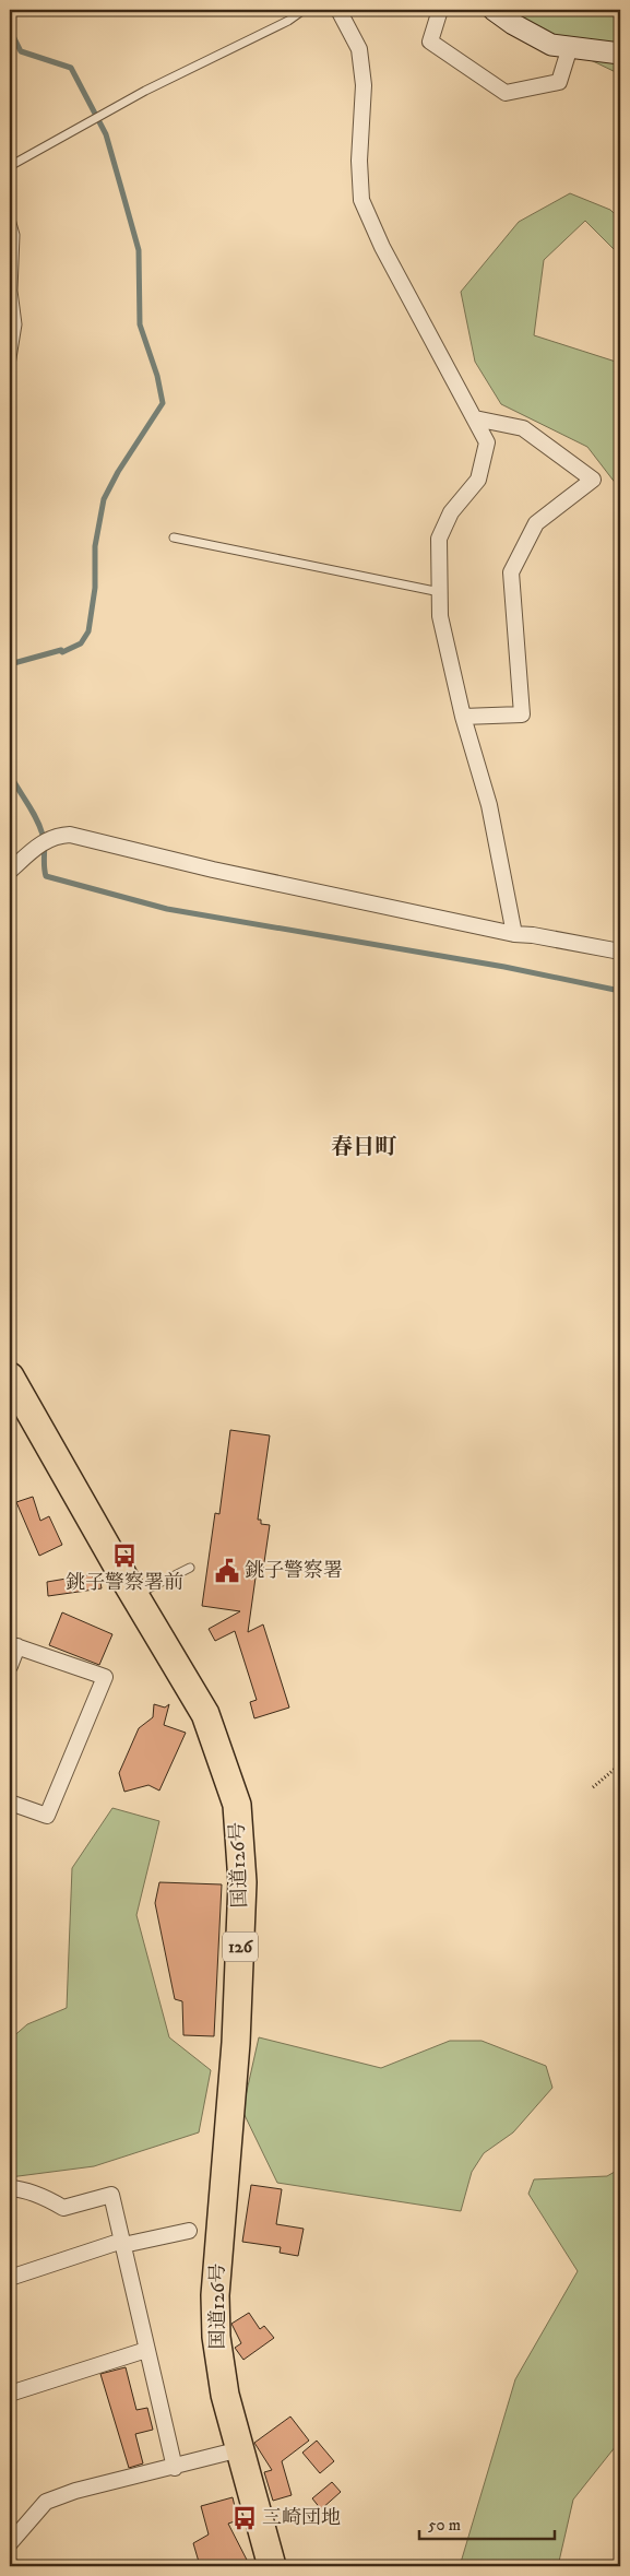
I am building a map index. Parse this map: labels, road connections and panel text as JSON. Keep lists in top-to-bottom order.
{
  "streets": {
    "highway": ["国道126号", "126"]
  },
  "districts": ["春日町"],
  "places": {
    "bus stop": ["銚子警察署前", "三崎団地"],
    "public building": ["銚子警察署"]
  },
  "scale_bar": "50 m"
}
